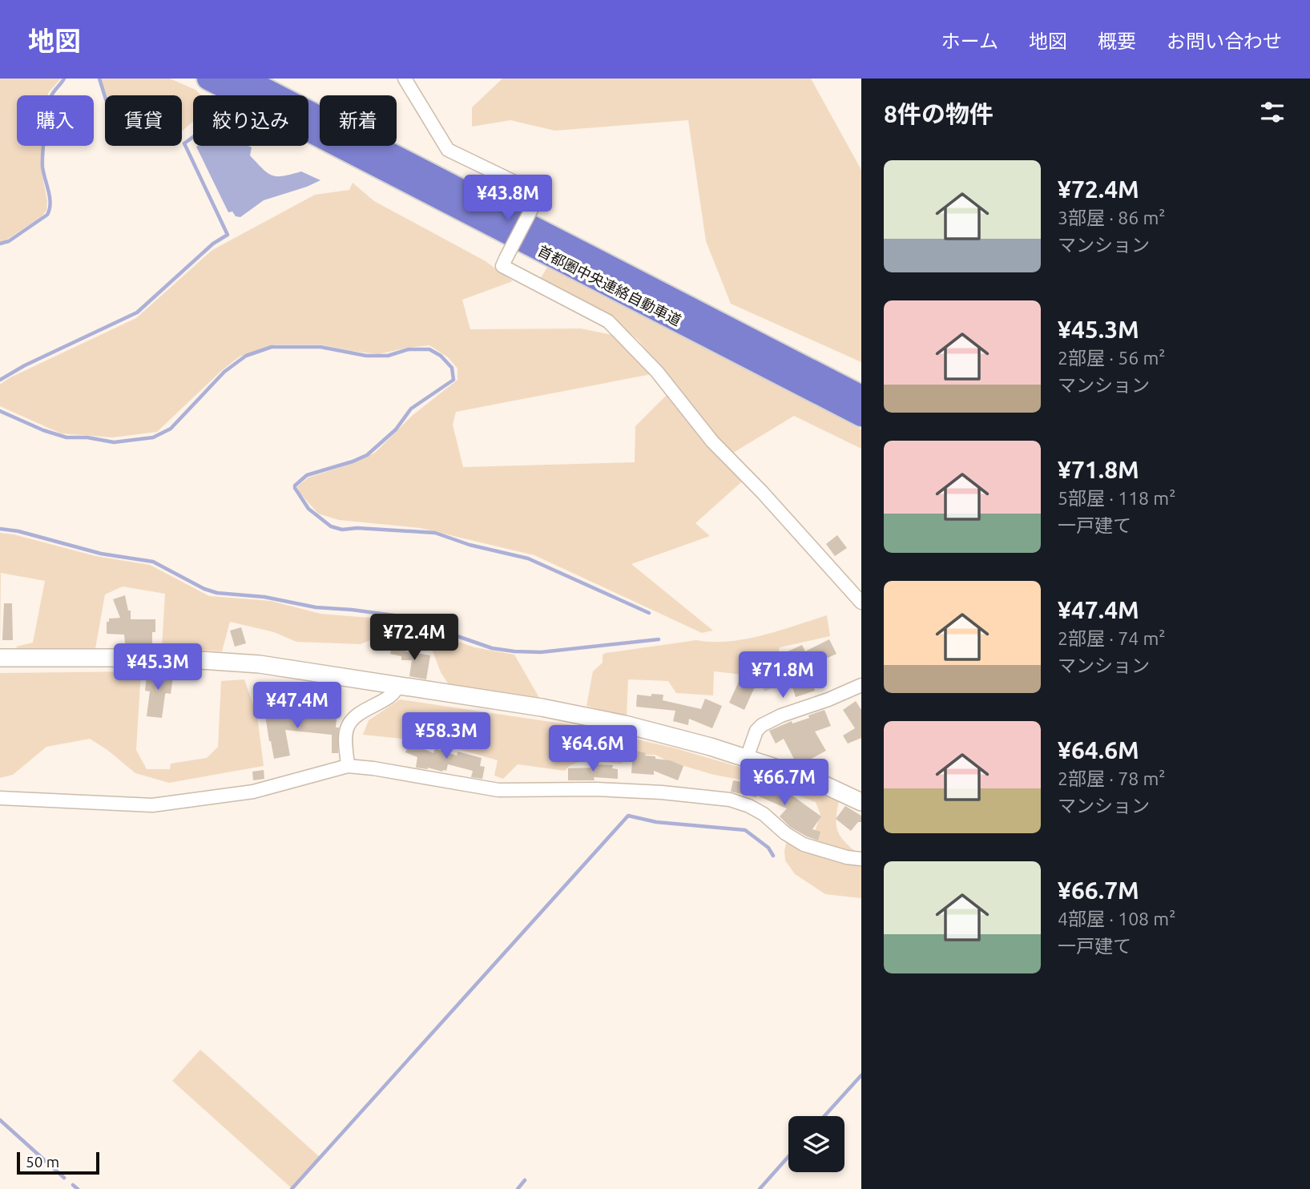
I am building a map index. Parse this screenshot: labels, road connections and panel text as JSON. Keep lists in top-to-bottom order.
{
  "streets": {
    "highway": ["首都圏中央連絡自動車道"]
  },
  "scale_bar": "50 m",
  "page": {
    "header": "地図",
    "nav": [
      "ホーム",
      "地図",
      "概要",
      "お問い合わせ"
    ],
    "heading": "8件の物件",
    "chip": [
      "購入",
      "賃貸",
      "絞り込み",
      "新着"
    ],
    "list": [
      {
        "name": "¥72.4M",
        "note": "3部屋 · 86 m² · マンション"
      },
      {
        "name": "¥45.3M",
        "note": "2部屋 · 56 m² · マンション"
      },
      {
        "name": "¥71.8M",
        "note": "5部屋 · 118 m² · 一戸建て"
      },
      {
        "name": "¥47.4M",
        "note": "2部屋 · 74 m² · マンション"
      },
      {
        "name": "¥64.6M",
        "note": "2部屋 · 78 m² · マンション"
      },
      {
        "name": "¥66.7M",
        "note": "4部屋 · 108 m² · 一戸建て"
      }
    ],
    "price": [
      "¥43.8M",
      "¥72.4M",
      "¥45.3M",
      "¥71.8M",
      "¥47.4M",
      "¥58.3M",
      "¥64.6M",
      "¥66.7M"
    ],
    "scale": "50 m"
  }
}
